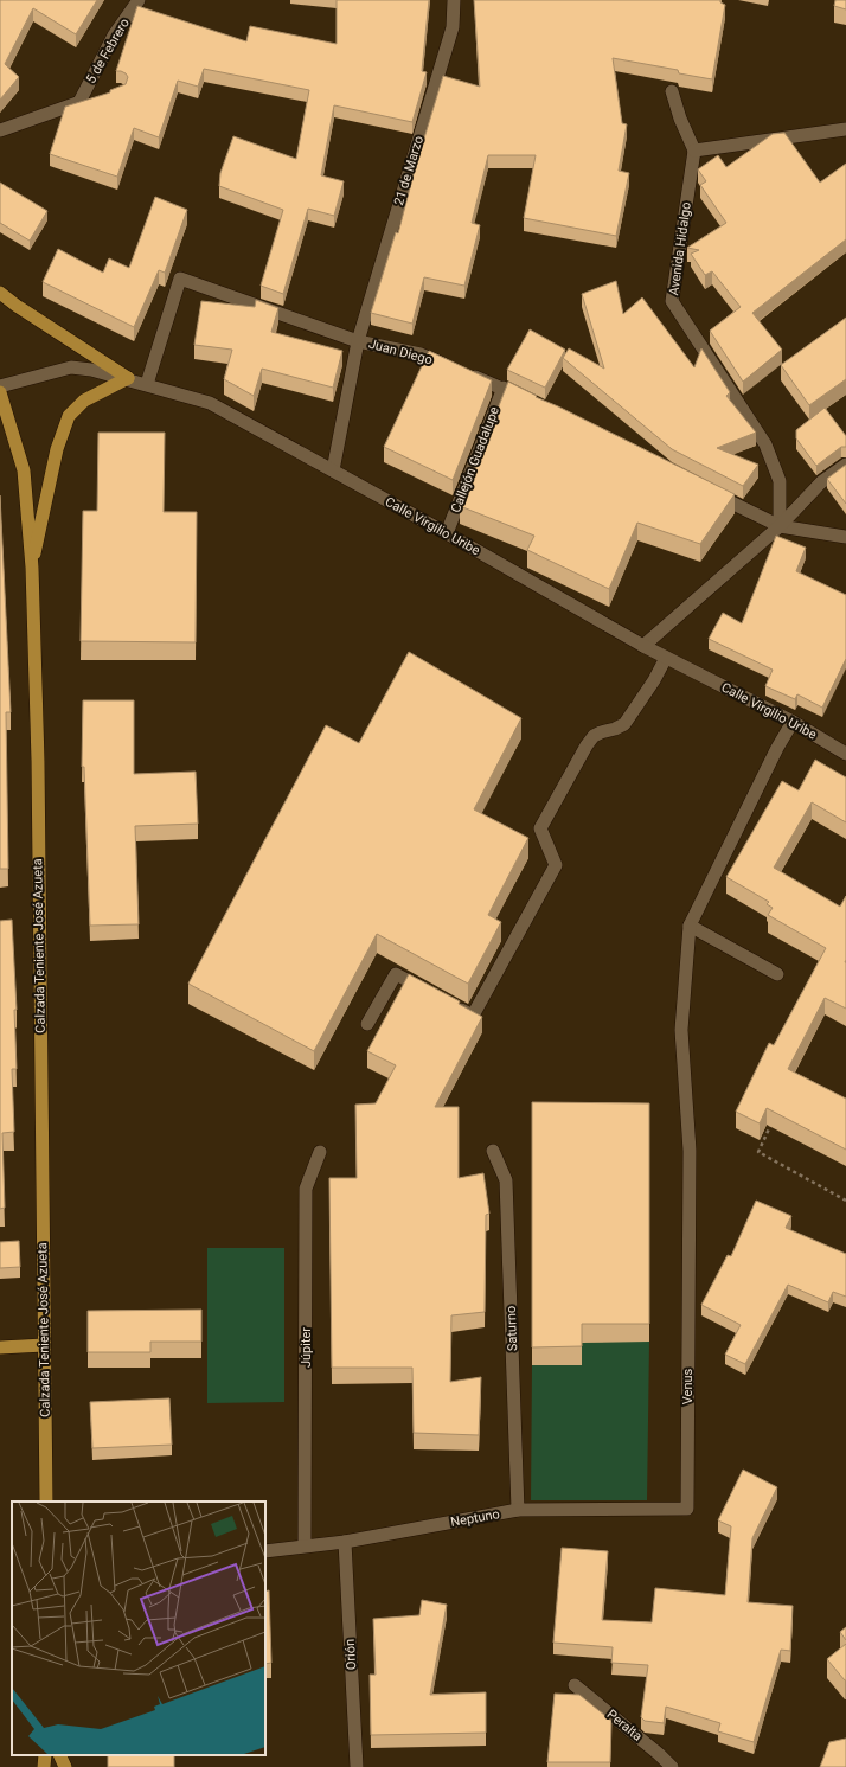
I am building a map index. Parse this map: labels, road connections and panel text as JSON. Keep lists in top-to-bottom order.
{
  "streets": {
    "main road": ["Calzada Teniente José Azueta"],
    "street": [
      "5 de Febrero",
      "21 de Marzo",
      "Avenida Hidalgo",
      "Juan Diego",
      "Callejón Guadalupe",
      "Calle Virgilio Uribe",
      "Saturno",
      "Júpiter",
      "Venus",
      "Neptuno",
      "Orión",
      "Peralta"
    ]
  },
  "crossings": [
    ["21 de Marzo", "Juan Diego"],
    ["21 de Marzo", "Calle Virgilio Uribe"],
    ["Juan Diego", "Callejón Guadalupe"],
    ["Juan Diego", "Calle Virgilio Uribe"],
    ["Callejón Guadalupe", "Calle Virgilio Uribe"],
    ["Saturno", "Neptuno"],
    ["Júpiter", "Neptuno"],
    ["Venus", "Neptuno"],
    ["Neptuno", "Orión"]
  ]
}
